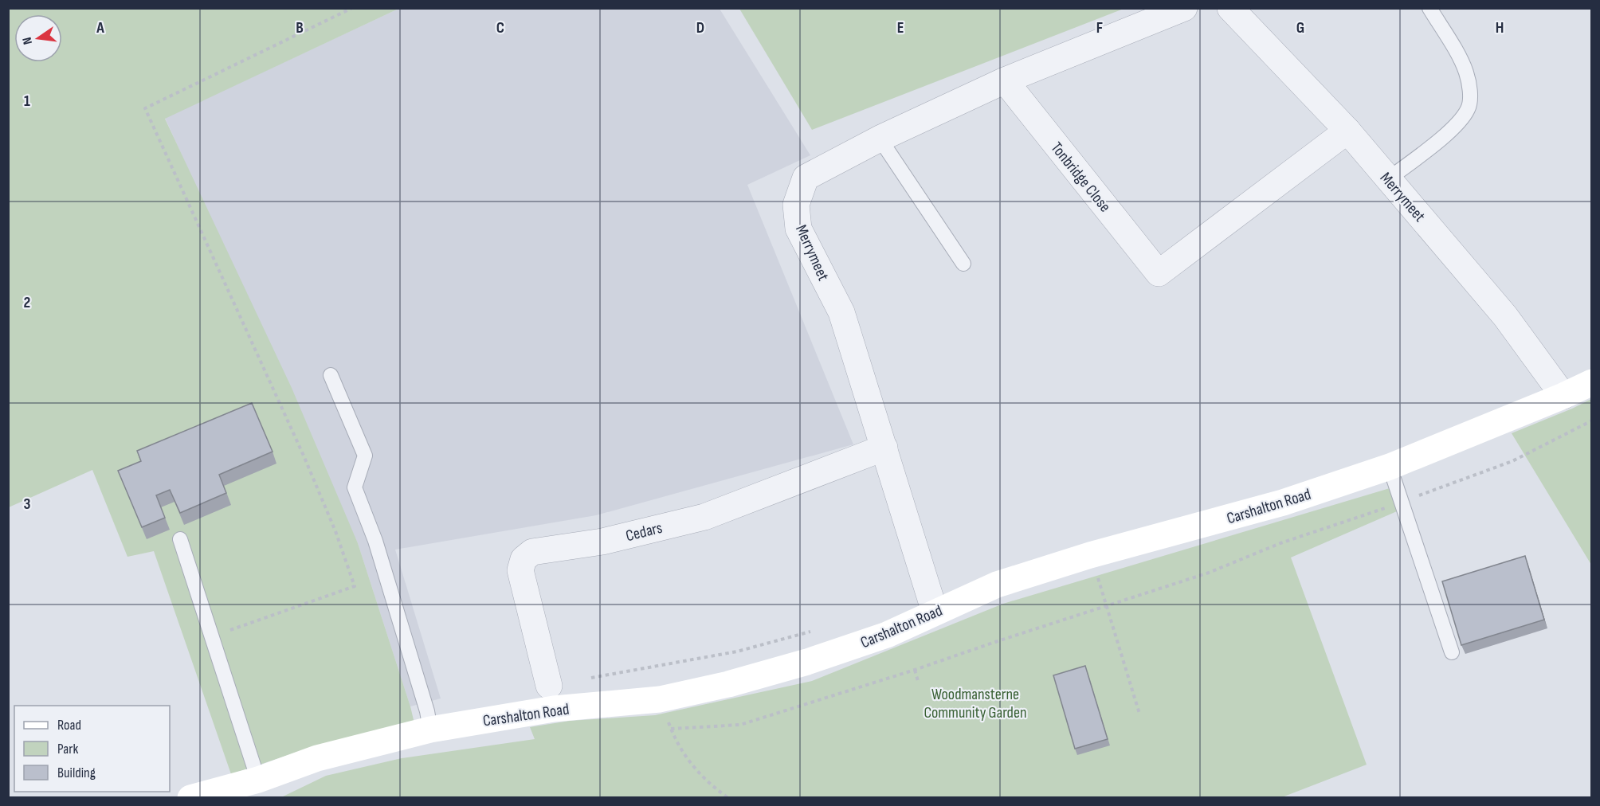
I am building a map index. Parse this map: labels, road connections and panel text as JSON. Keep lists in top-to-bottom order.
{
  "streets": {
    "main road": ["Carshalton Road"],
    "street": ["Tonbridge Close", "Merrymeet", "Cedars"]
  },
  "crossings": [
    ["Tonbridge Close", "Merrymeet"],
    ["Merrymeet", "Carshalton Road"],
    ["Merrymeet", "Cedars"]
  ],
  "parks": ["Woodmansterne Community Garden"],
  "legend": ["Road", "Park", "Building"],
  "north": "left",
  "grid": {
    "columns": [
      "A",
      "B",
      "C",
      "D",
      "E",
      "F",
      "G",
      "H"
    ],
    "rows": ["1", "2", "3"]
  }
}
